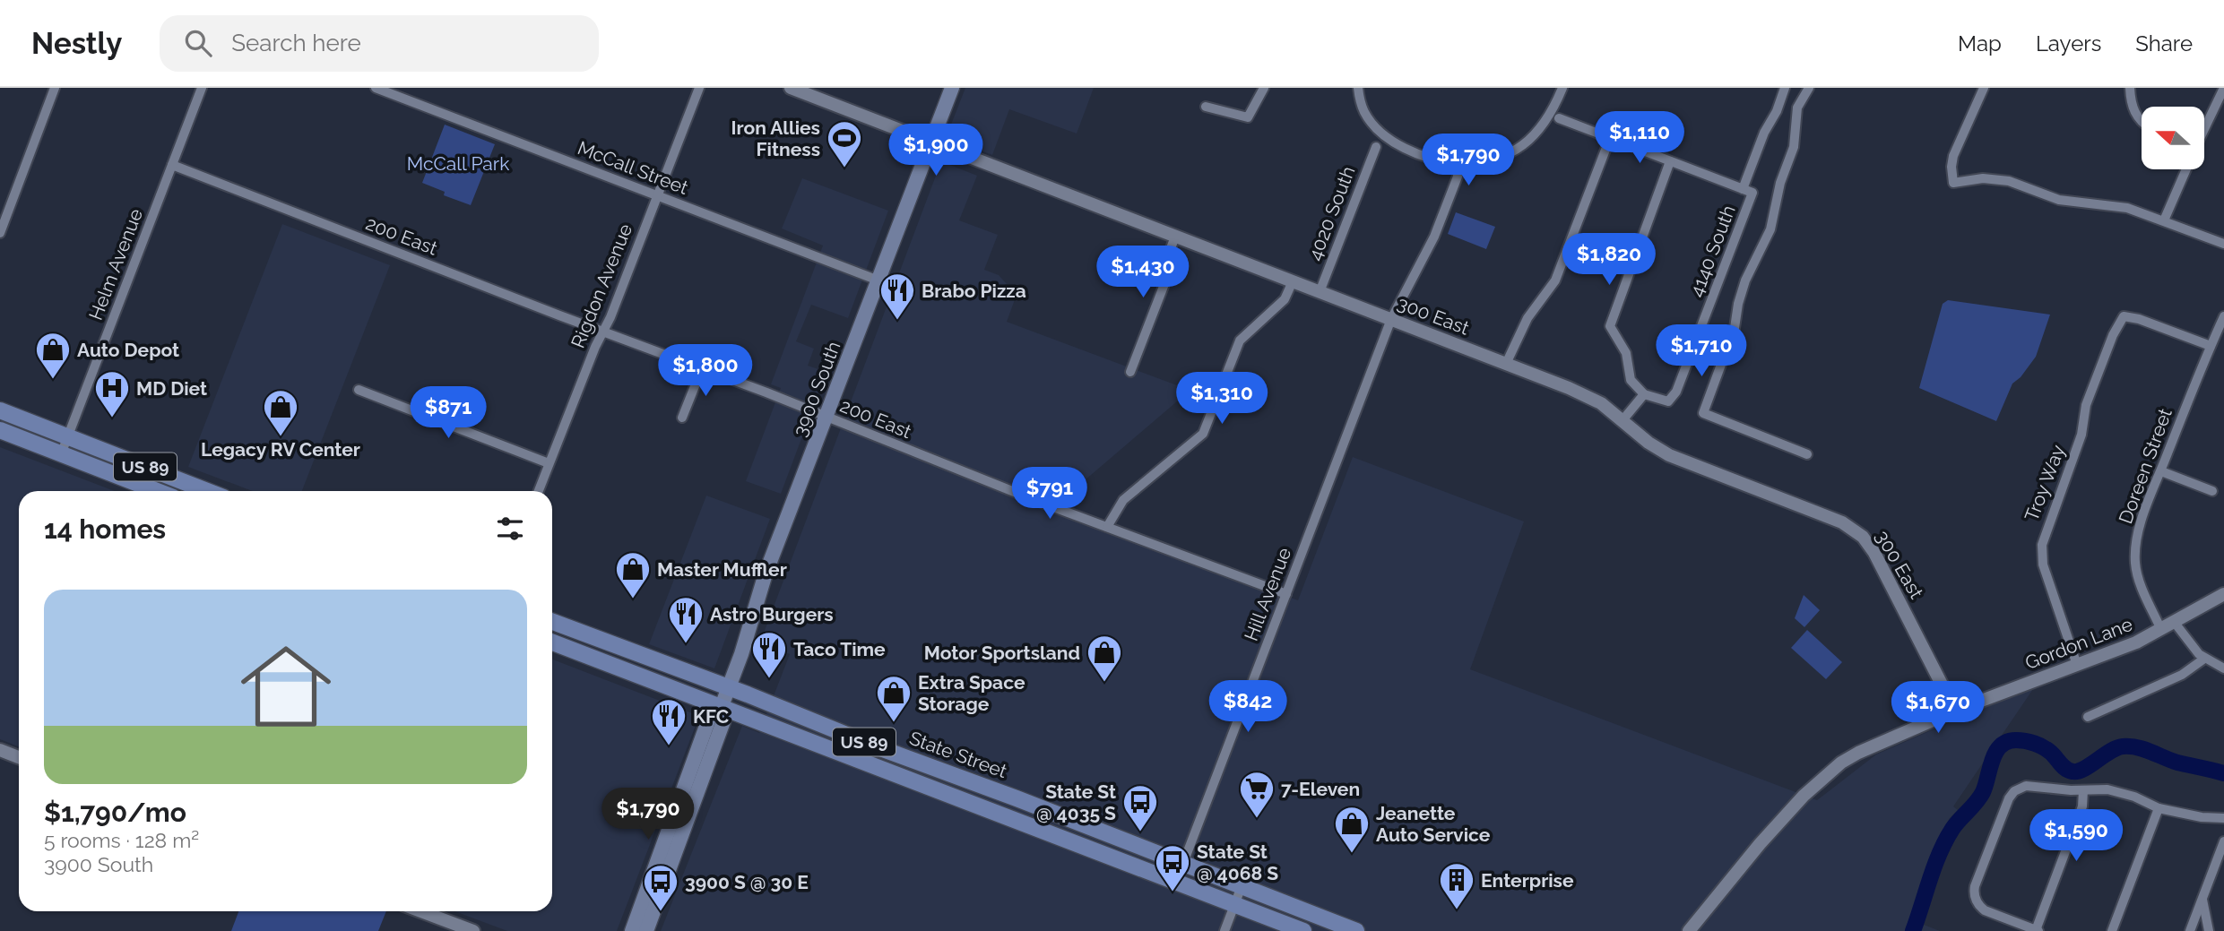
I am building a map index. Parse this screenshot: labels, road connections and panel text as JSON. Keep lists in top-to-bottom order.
{
  "streets": {
    "main road": ["3900 South", "US 89", "State Street"],
    "street": [
      "McCall Street",
      "4020 South",
      "200 East",
      "4140 South",
      "Helm Avenue",
      "Rigdon Avenue",
      "300 East",
      "Doreen Street",
      "Troy Way",
      "Hill Avenue",
      "Gordon Lane"
    ]
  },
  "crossings": [
    ["McCall Street", "Rigdon Avenue"],
    ["McCall Street", "3900 South"],
    ["4020 South", "300 East"],
    ["200 East", "Helm Avenue"],
    ["200 East", "Rigdon Avenue"],
    ["200 East", "3900 South"],
    ["200 East", "Hill Avenue"],
    ["Helm Avenue", "US 89"],
    ["300 East", "3900 South"],
    ["300 East", "Hill Avenue"],
    ["300 East", "Gordon Lane"],
    ["3900 South", "US 89"],
    ["3900 South", "State Street"],
    ["Doreen Street", "Troy Way"],
    ["Doreen Street", "Gordon Lane"],
    ["US 89", "Hill Avenue"],
    ["Troy Way", "Gordon Lane"],
    ["Hill Avenue", "State Street"]
  ],
  "parks": ["McCall Park"],
  "places": {
    "sports": ["Iron Allies Fitness"],
    "restaurant": [
      "Brabo Pizza",
      "Astro Burgers",
      "Taco Time",
      "KFC"
    ],
    "shop": [
      "Auto Depot",
      "Legacy RV Center",
      "Master Muffler",
      "Motor Sportsland",
      "Extra Space Storage",
      "Jeanette Auto Service"
    ],
    "hospital": ["MD Diet"],
    "supermarket": ["7-Eleven"],
    "bus stop": ["State St @ 4035 S", "State St @ 4068 S", "3900 S @ 30 E"],
    "building": ["Enterprise"]
  },
  "north": "left",
  "page": {
    "header": "Nestly",
    "search": "Search here",
    "nav": ["Map", "Layers", "Share"],
    "price": [
      "$1,110",
      "$1,900",
      "$1,790",
      "$1,820",
      "$1,430",
      "$1,710",
      "$1,800",
      "$1,310",
      "$871",
      "$791",
      "$842",
      "$1,670",
      "$1,790",
      "$1,590"
    ],
    "heading": "14 homes",
    "list": [
      {
        "name": "$1,790/mo",
        "note": "5 rooms · 128 m² · 3900 South"
      }
    ]
  }
}
